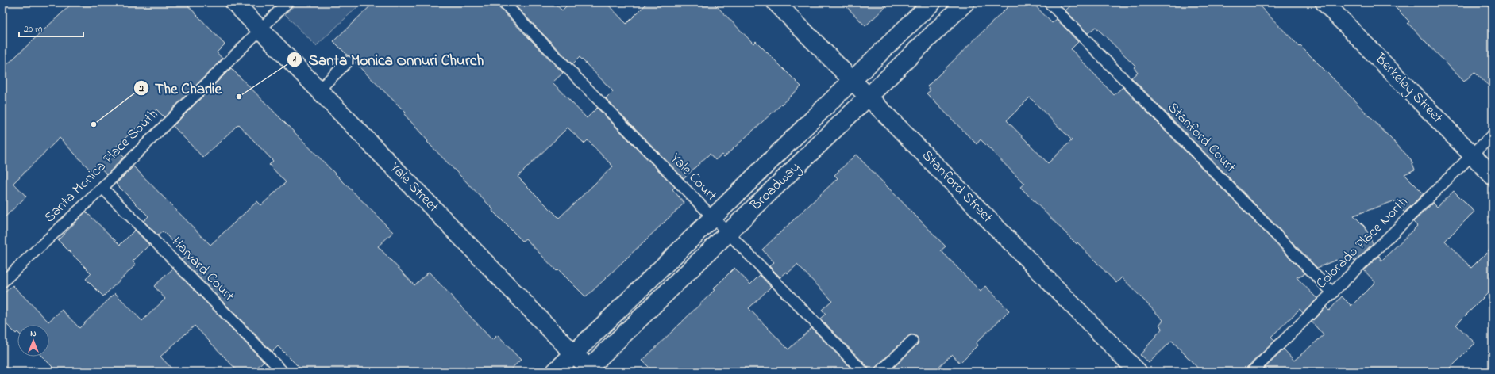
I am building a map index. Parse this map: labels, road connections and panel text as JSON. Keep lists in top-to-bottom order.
{
  "streets": {
    "street": [
      "Berkeley Street",
      "Broadway",
      "Stanford Street",
      "Yale Street"
    ],
    "lane": [
      "Stanford Court",
      "Santa Monica Place South",
      "Yale Court",
      "Colorado Place North",
      "Harvard Court"
    ]
  },
  "crossings": [
    ["Berkeley Street", "Colorado Place North"],
    ["Stanford Court", "Colorado Place North"],
    ["Santa Monica Place South", "Yale Street"],
    ["Santa Monica Place South", "Harvard Court"],
    ["Yale Court", "Broadway"],
    ["Broadway", "Stanford Street"],
    ["Broadway", "Yale Street"]
  ],
  "places": ["Santa Monica Onnuri Church", "The Charlie"],
  "scale_bar": "20 m",
  "north": "top"
}
